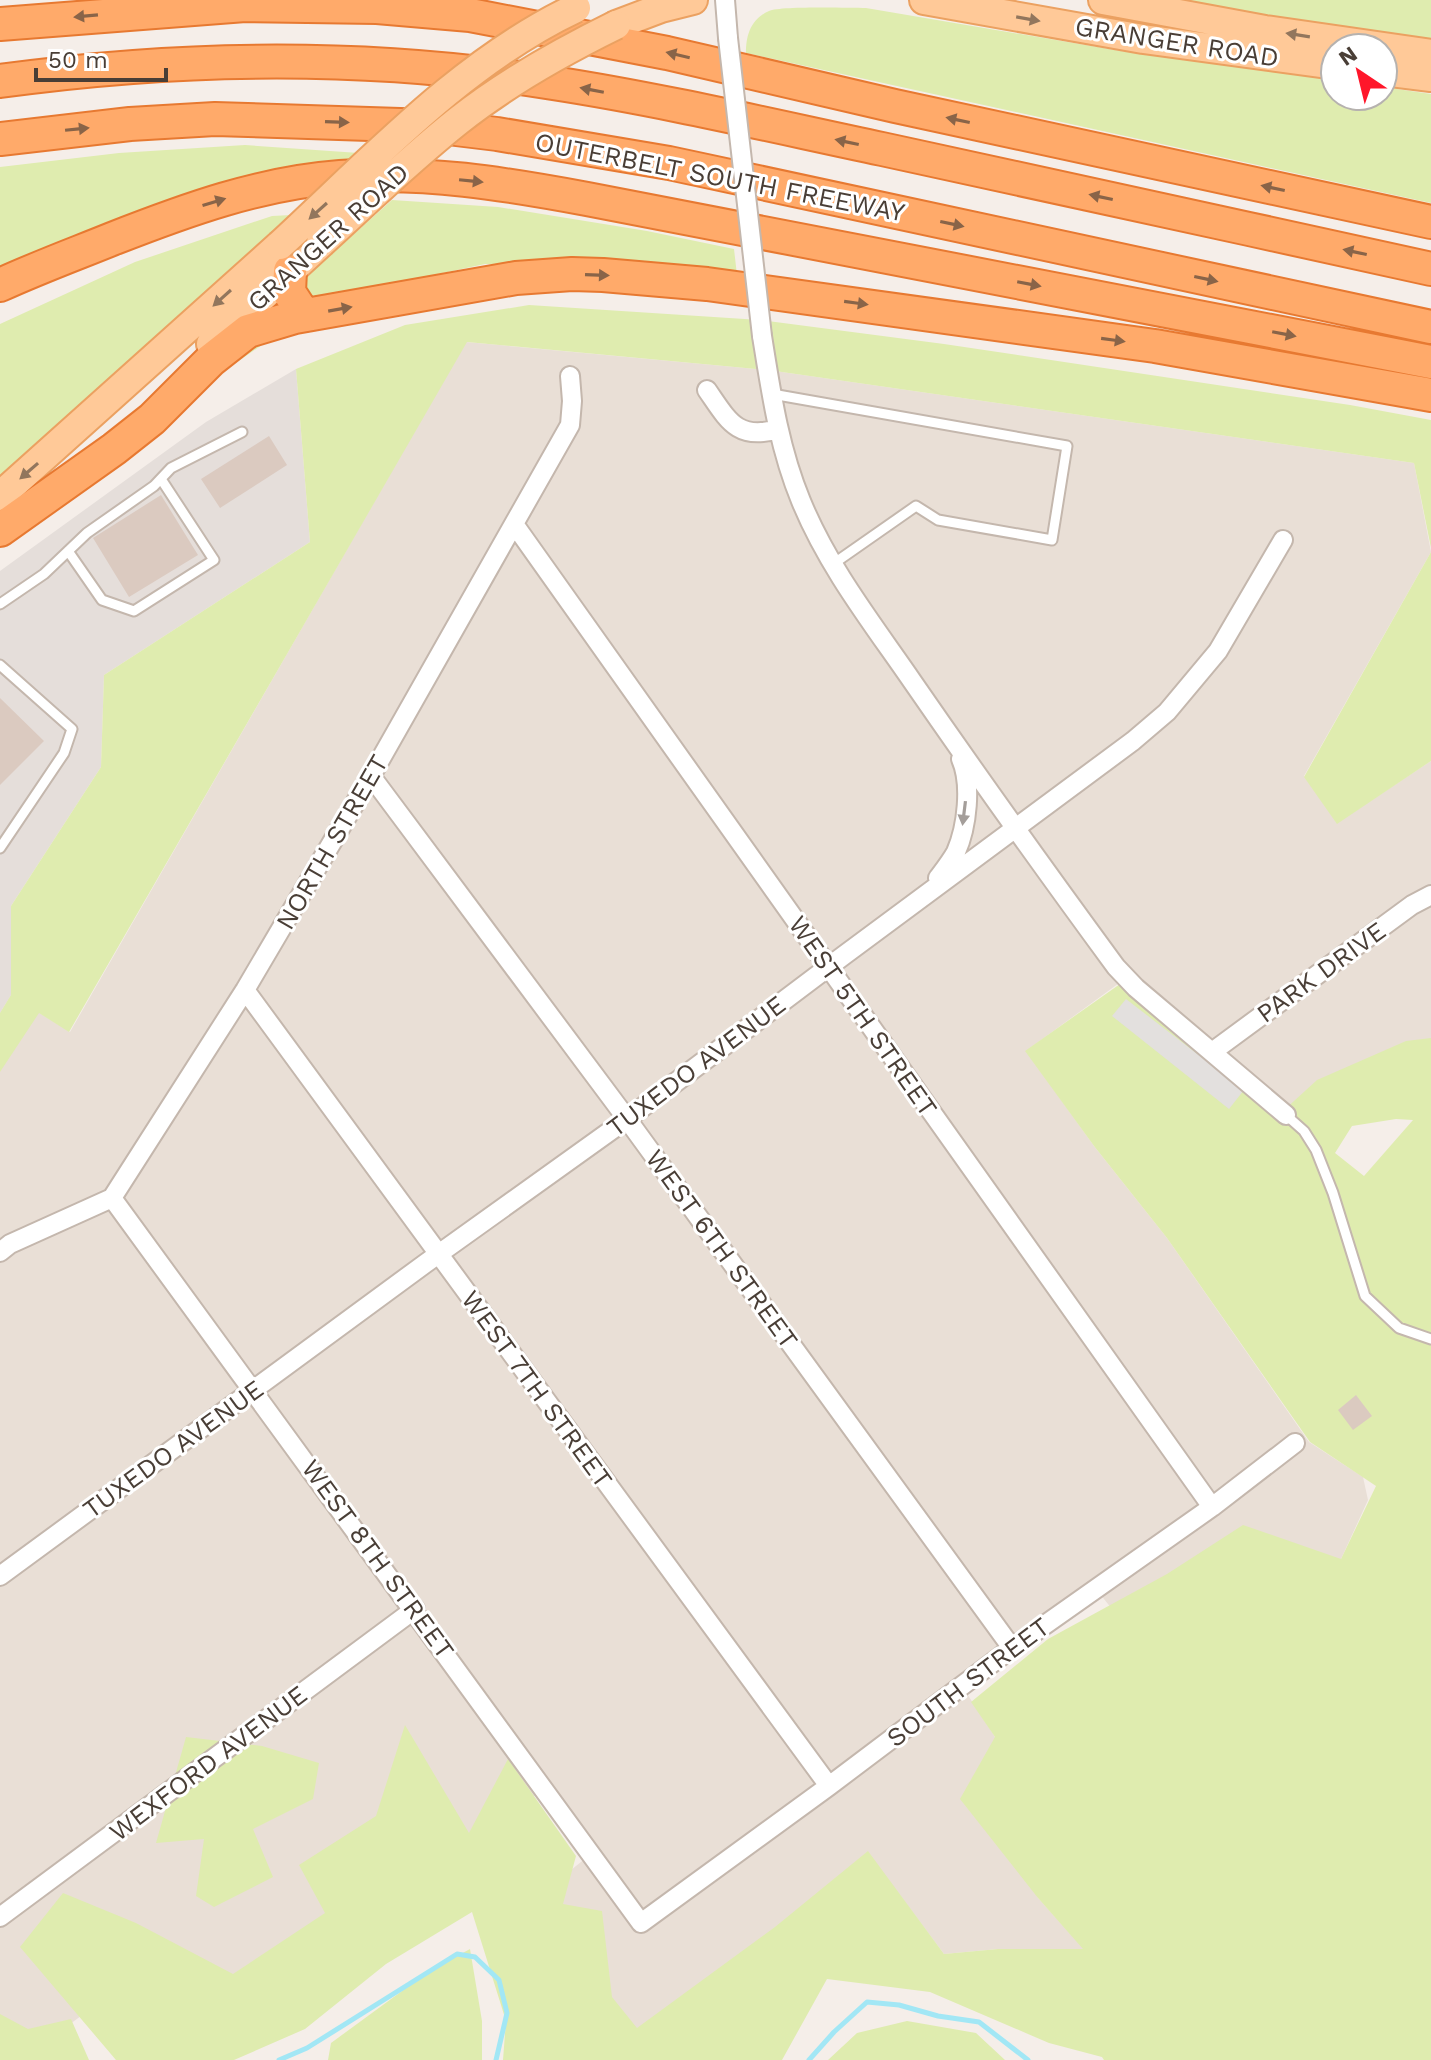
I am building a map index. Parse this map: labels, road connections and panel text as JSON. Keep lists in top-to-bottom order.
{
  "streets": {
    "highway": ["OUTERBELT SOUTH FREEWAY"],
    "main road": ["GRANGER ROAD"],
    "street": [
      "NORTH STREET",
      "PARK DRIVE",
      "WEST 5TH STREET",
      "TUXEDO AVENUE",
      "WEST 6TH STREET",
      "WEST 7TH STREET",
      "WEST 8TH STREET",
      "SOUTH STREET",
      "WEXFORD AVENUE"
    ]
  },
  "crossings": [
    ["NORTH STREET", "WEST 5TH STREET"],
    ["NORTH STREET", "WEST 6TH STREET"],
    ["NORTH STREET", "WEST 7TH STREET"],
    ["NORTH STREET", "WEST 8TH STREET"],
    ["WEST 5TH STREET", "TUXEDO AVENUE"],
    ["WEST 5TH STREET", "SOUTH STREET"],
    ["TUXEDO AVENUE", "WEST 6TH STREET"],
    ["TUXEDO AVENUE", "WEST 7TH STREET"],
    ["TUXEDO AVENUE", "WEST 8TH STREET"],
    ["WEST 6TH STREET", "SOUTH STREET"],
    ["WEST 7TH STREET", "SOUTH STREET"],
    ["WEST 8TH STREET", "SOUTH STREET"],
    ["WEST 8TH STREET", "WEXFORD AVENUE"]
  ],
  "scale_bar": "50 m",
  "north": "top left"
}
